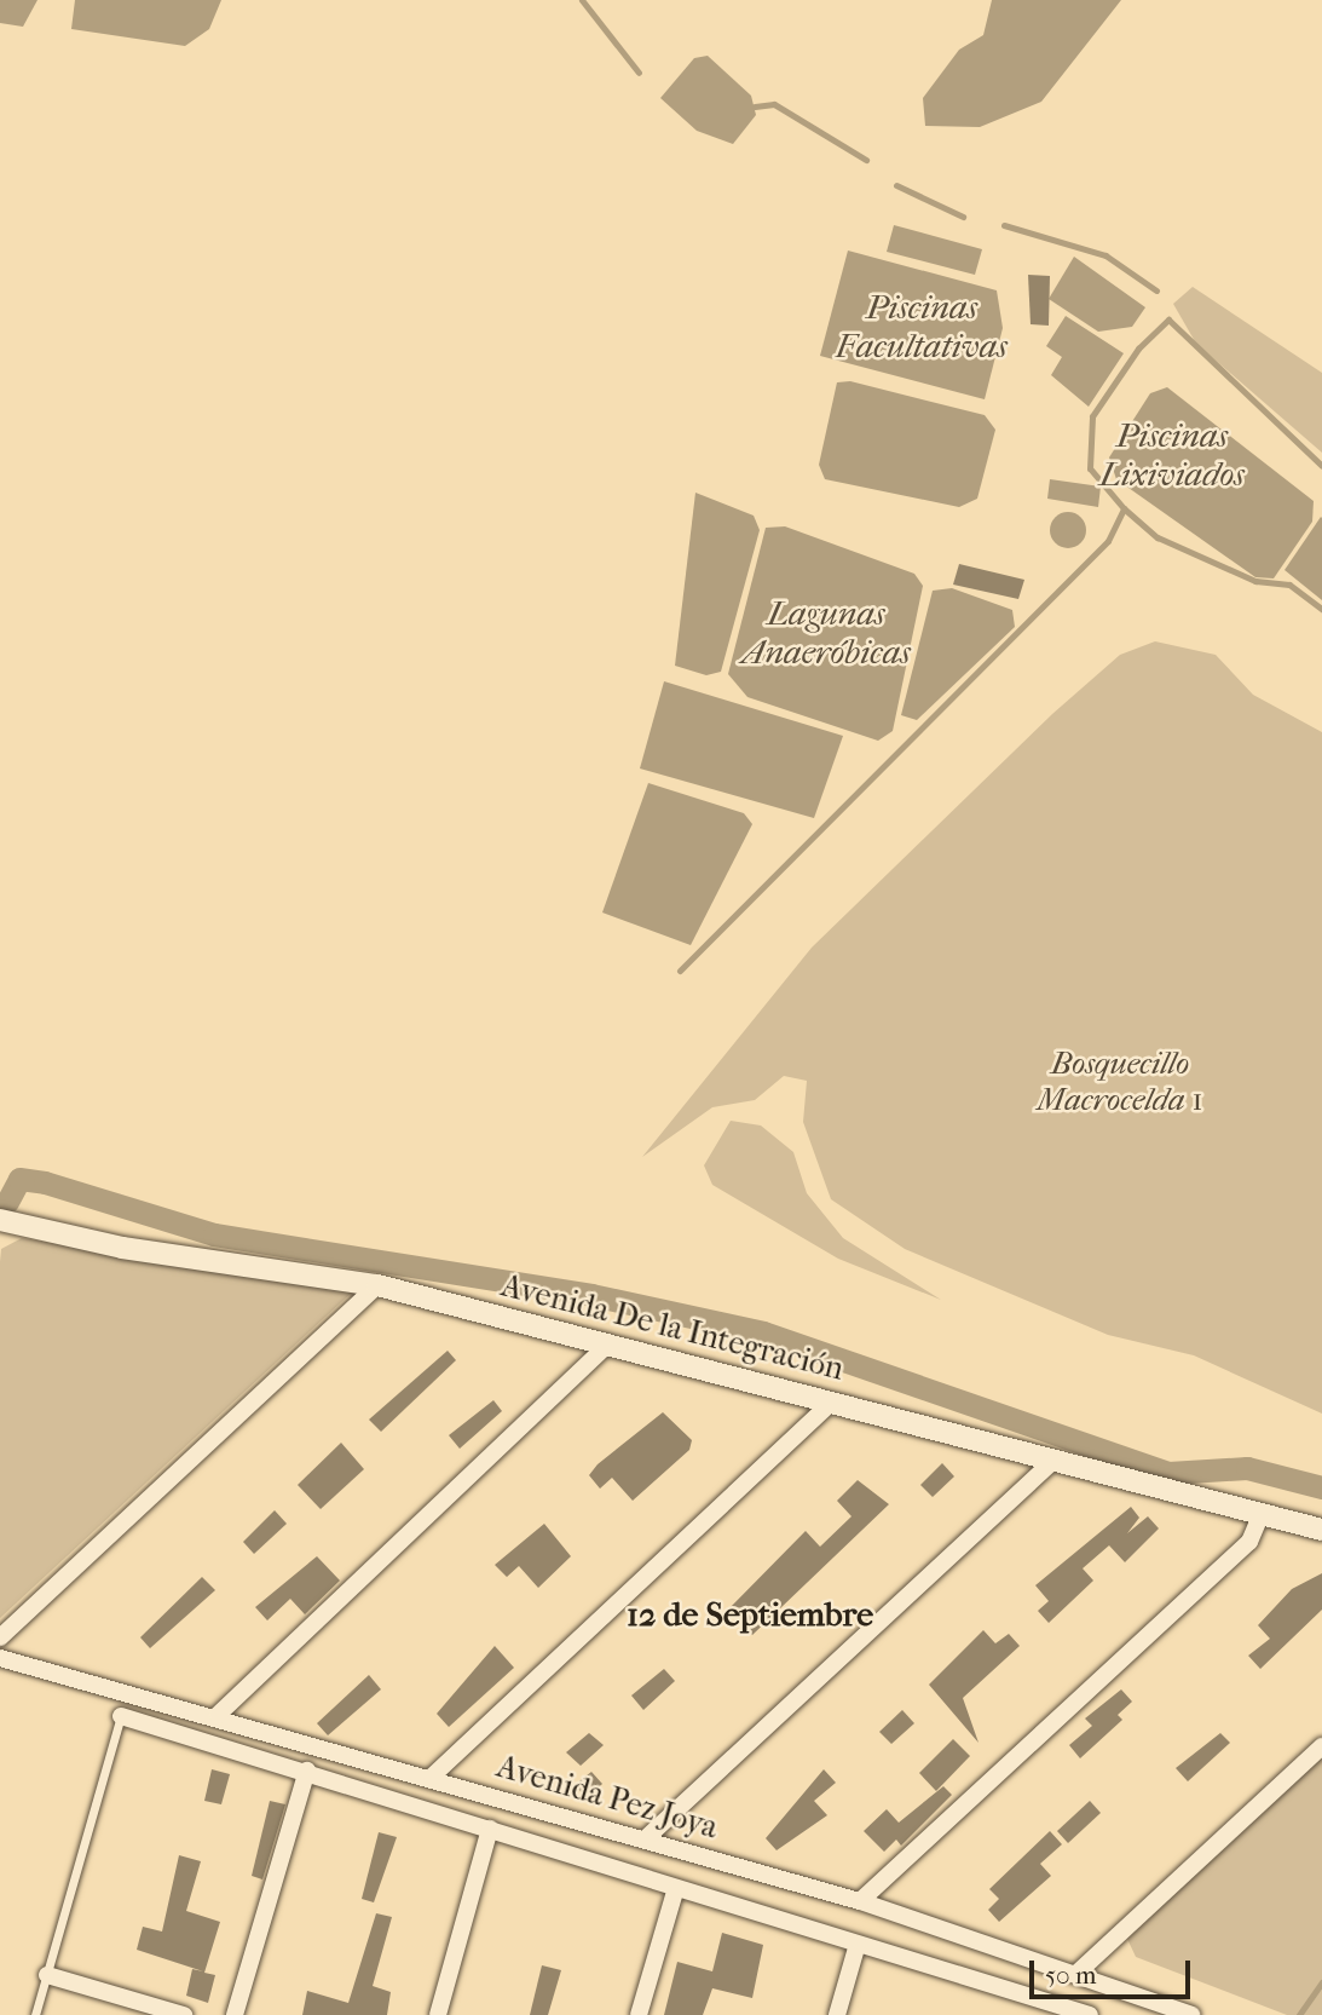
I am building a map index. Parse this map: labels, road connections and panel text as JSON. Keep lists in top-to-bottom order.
{
  "streets": {
    "street": ["Avenida De la Integración", "Avenida Pez Joya"]
  },
  "districts": ["12 de Septiembre"],
  "water": ["Piscinas Facultativas", "Piscinas Lixiviados", "Lagunas Anaeróbicas"],
  "parks": ["Bosquecillo Macrocelda 1"],
  "scale_bar": "50 m"
}
